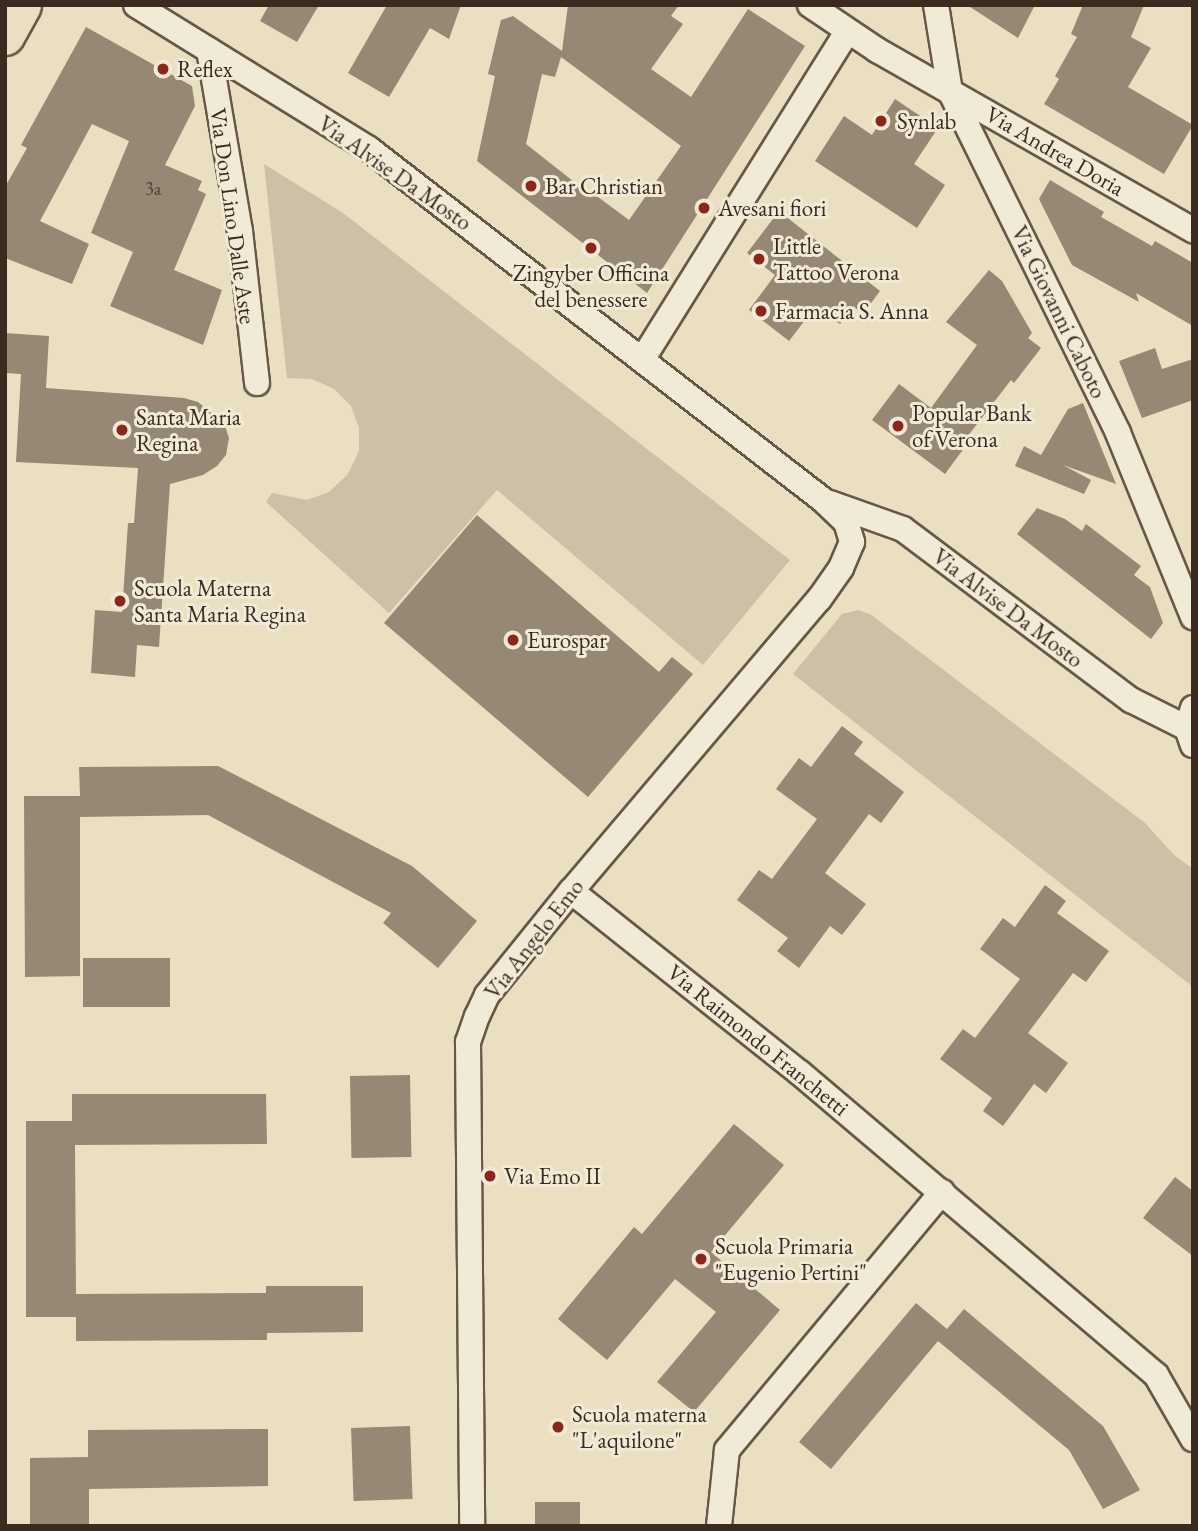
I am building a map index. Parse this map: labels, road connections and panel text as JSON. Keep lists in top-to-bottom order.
{
  "streets": {
    "street": [
      "Via Andrea Doria",
      "Via Alvise Da Mosto",
      "Via Don Lino Dalle Aste",
      "Via Giovanni Caboto",
      "Via Angelo Emo",
      "Via Raimondo Franchetti"
    ]
  },
  "crossings": [
    ["Via Andrea Doria", "Via Giovanni Caboto"],
    ["Via Alvise Da Mosto", "Via Don Lino Dalle Aste"],
    ["Via Alvise Da Mosto", "Via Angelo Emo"],
    ["Via Angelo Emo", "Via Raimondo Franchetti"]
  ],
  "places": [
    "Reflex",
    "Synlab",
    "Bar Christian",
    "Avesani fiori",
    "Zingyber Officina del benessere",
    "Little Tattoo Verona",
    "Farmacia S. Anna",
    "Popular Bank of Verona",
    "Santa Maria Regina",
    "Scuola Materna Santa Maria Regina",
    "Eurospar",
    "Via Emo II",
    "Scuola Primaria \"Eugenio Pertini\"",
    "Scuola materna \"L'aquilone\""
  ],
  "house_numbers": ["3a"]
}
